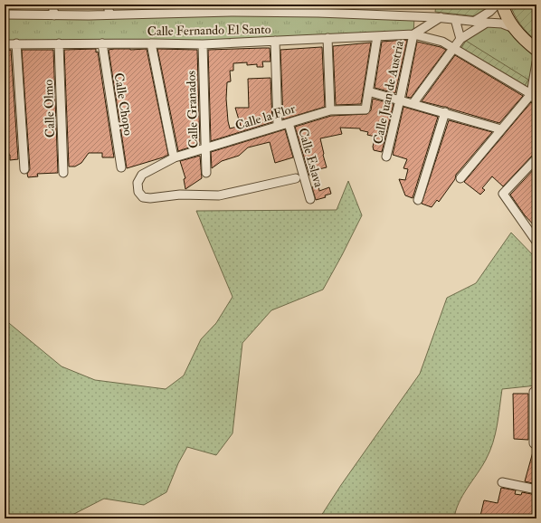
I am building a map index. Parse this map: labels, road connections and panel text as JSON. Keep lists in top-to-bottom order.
{
  "streets": {
    "street": [
      "Calle Fernando El Santo",
      "Calle Juan de Austria",
      "Calle Chopo",
      "Calle Olmo",
      "Calle Granados",
      "Calle la Flor",
      "Calle Eslava"
    ]
  },
  "crossings": [
    ["Calle Fernando El Santo", "Calle Juan de Austria"],
    ["Calle Fernando El Santo", "Calle Chopo"],
    ["Calle Fernando El Santo", "Calle Olmo"],
    ["Calle Fernando El Santo", "Calle Granados"],
    ["Calle Granados", "Calle la Flor"],
    ["Calle la Flor", "Calle Eslava"]
  ]
}
